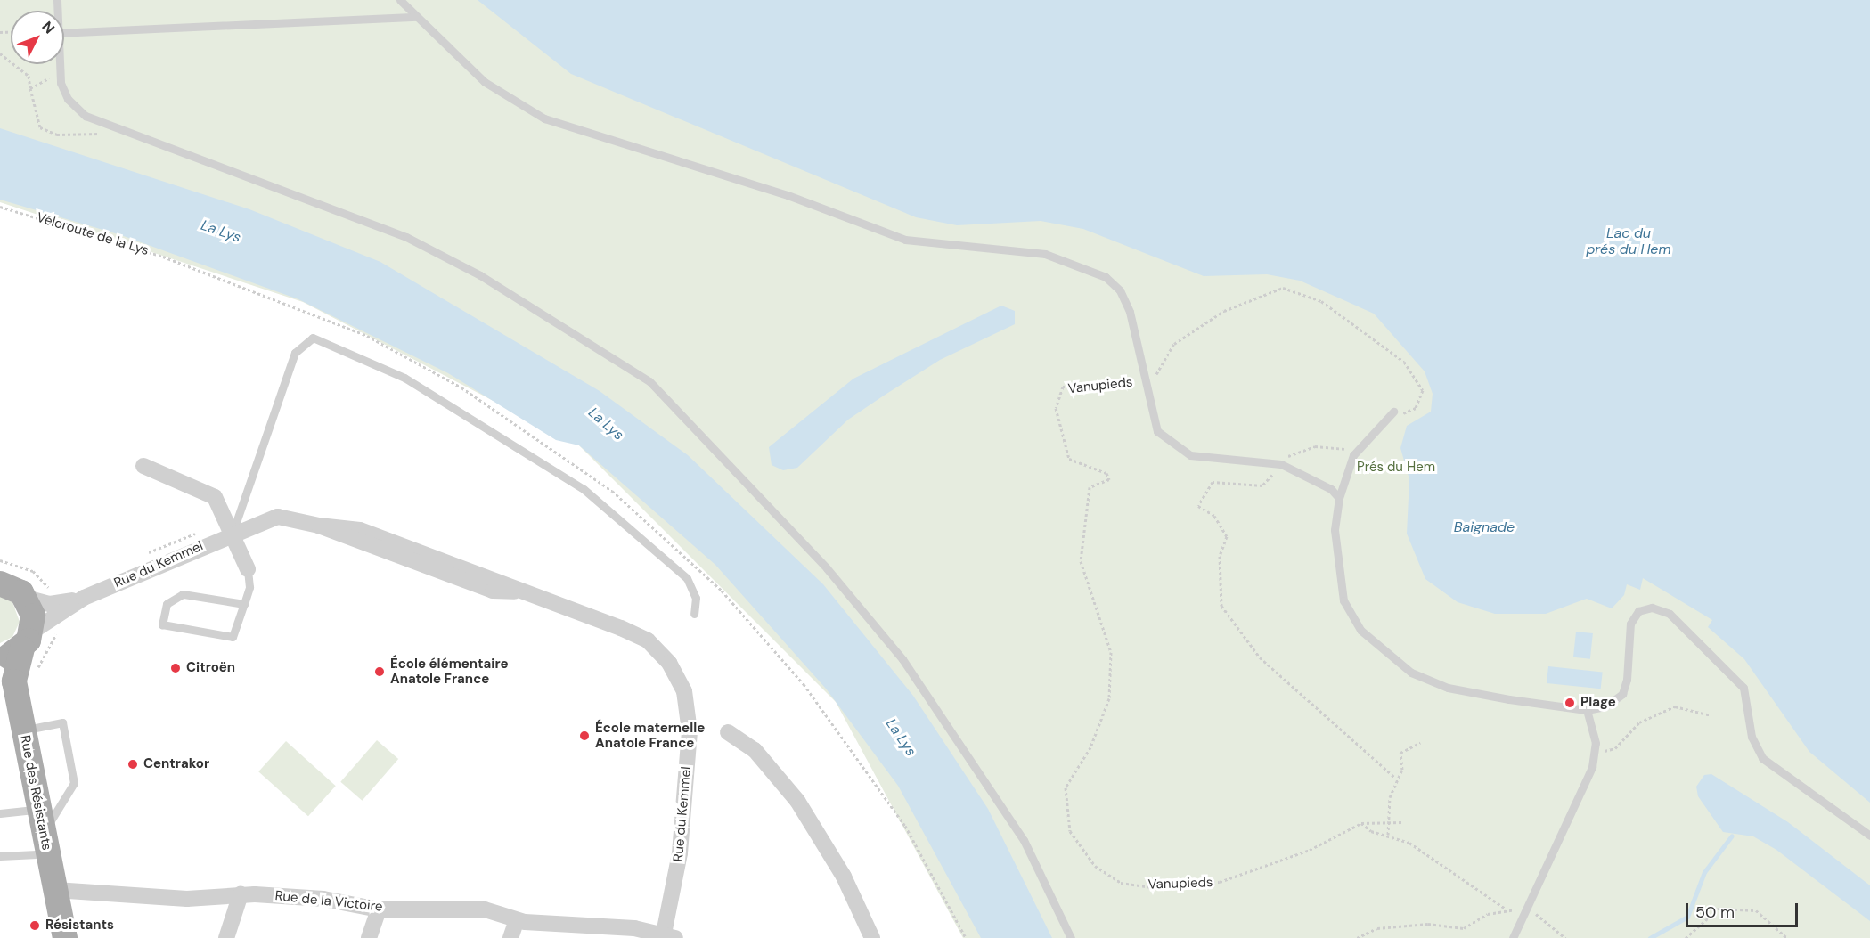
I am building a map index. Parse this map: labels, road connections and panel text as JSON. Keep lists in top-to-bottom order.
{
  "streets": {
    "main road": ["Rue des Résistants"],
    "street": ["Rue du Kemmel", "Rue de la Victoire"],
    "path": ["Véloroute de la Lys", "Vanupieds"]
  },
  "crossings": [
    ["Rue du Kemmel", "Rue des Résistants"],
    ["Rue du Kemmel", "Rue de la Victoire"],
    ["Rue des Résistants", "Rue de la Victoire"]
  ],
  "water": ["La Lys", "Lac du prés du Hem", "Baignade"],
  "parks": ["Prés du Hem"],
  "places": [
    "Citroën",
    "École élémentaire Anatole France",
    "Plage",
    "École maternelle Anatole France",
    "Centrakor",
    "Résistants"
  ],
  "scale_bar": "50 m",
  "north": "top right"
}
